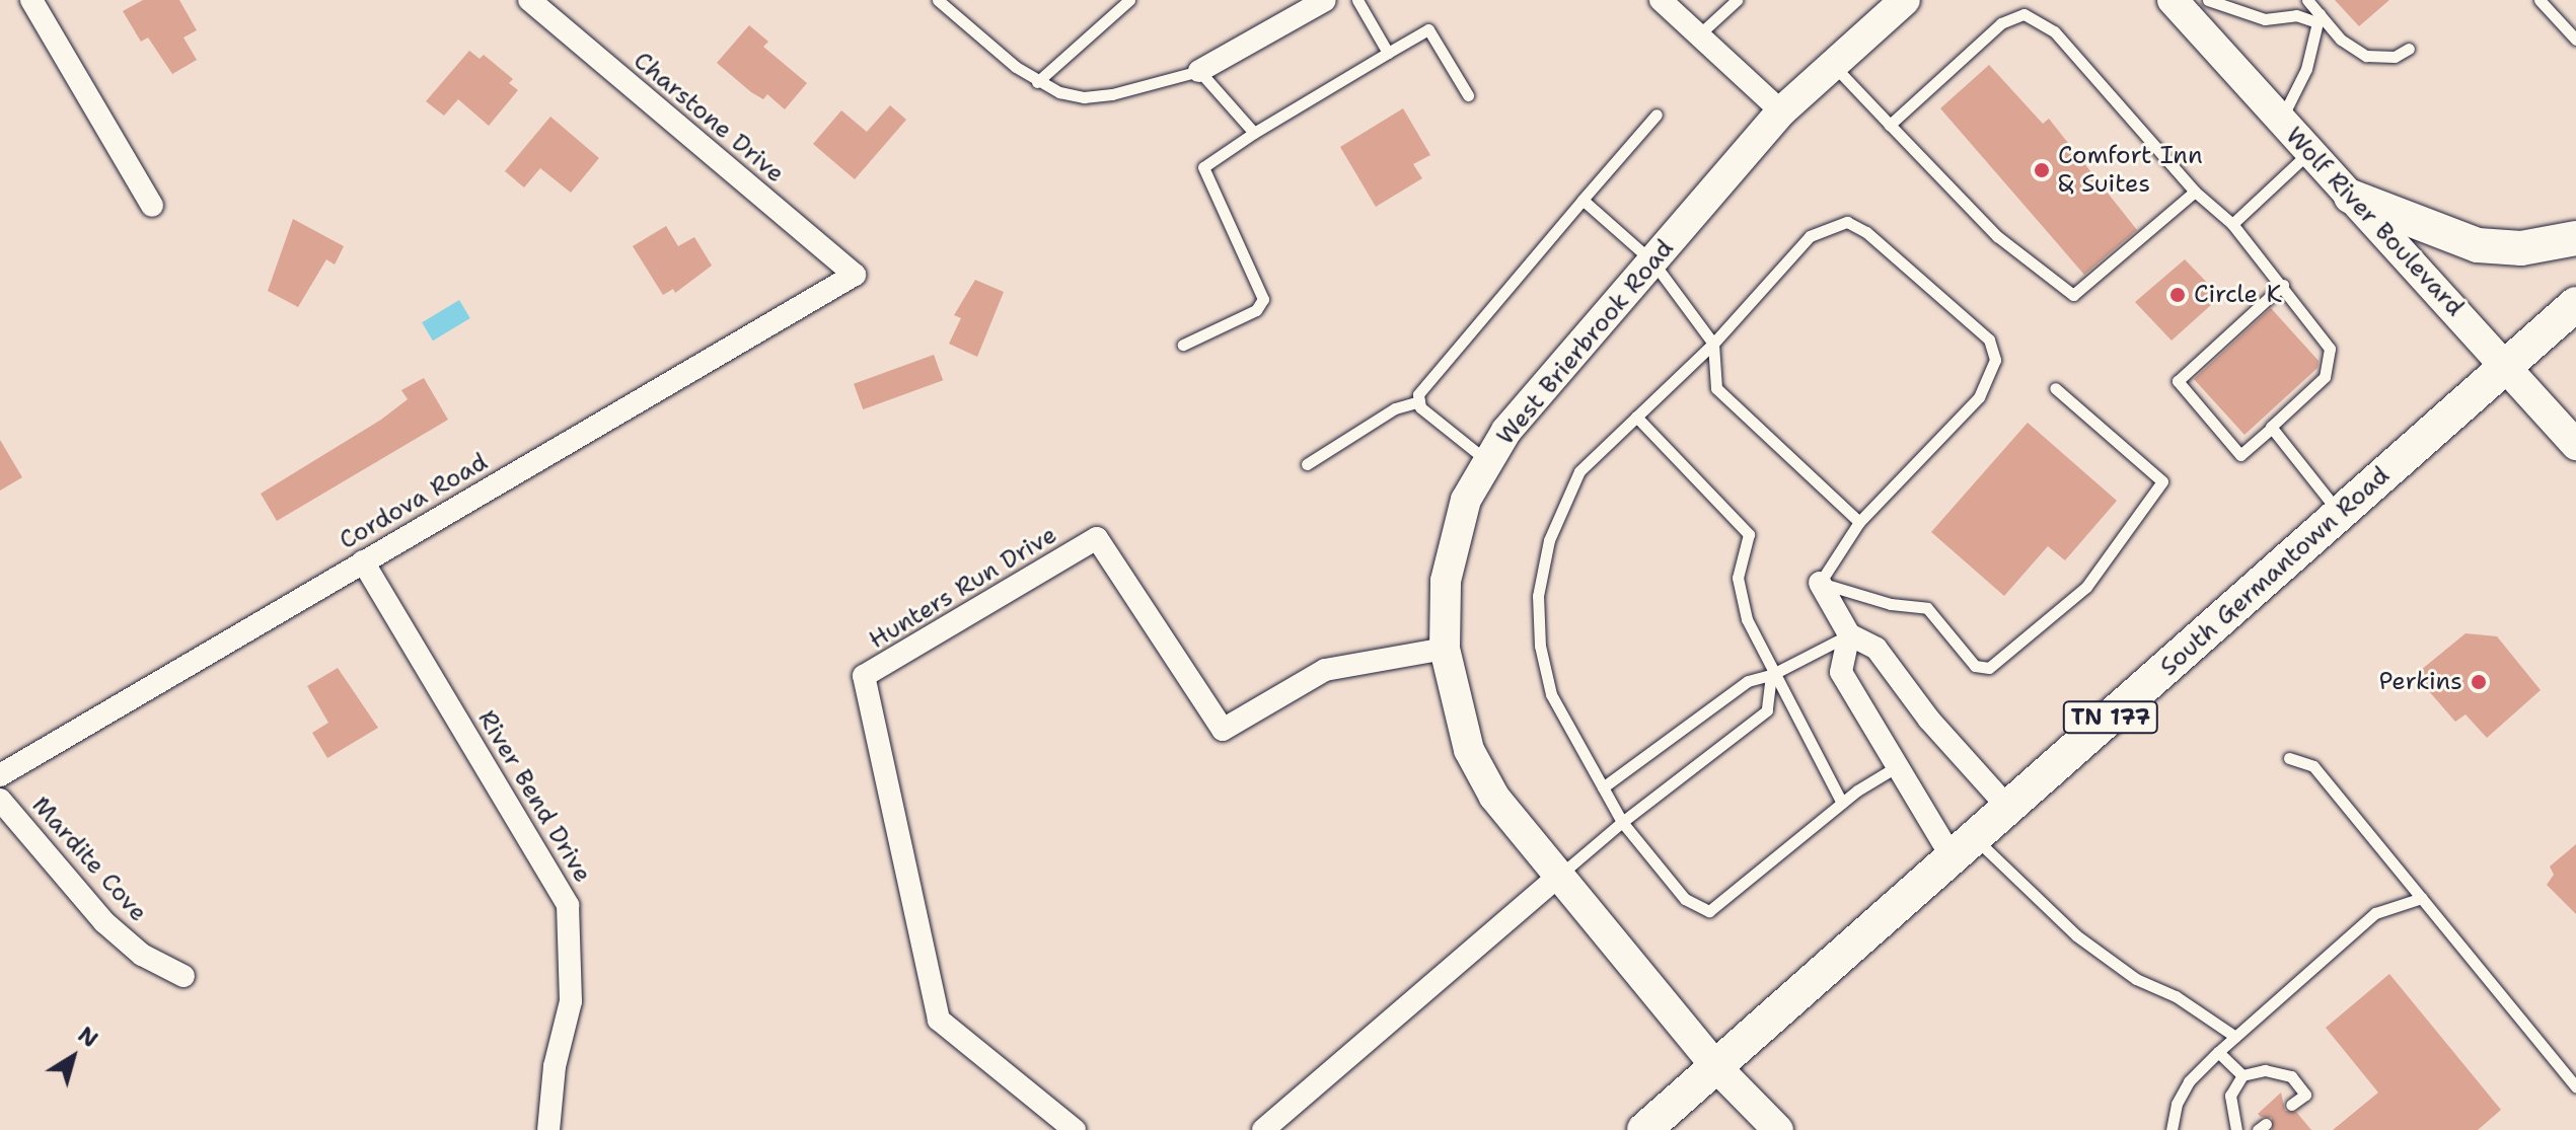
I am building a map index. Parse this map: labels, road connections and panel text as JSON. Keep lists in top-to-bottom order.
{
  "streets": {
    "main road": ["South Germantown Road", "TN 177"],
    "street": [
      "Charstone Drive",
      "Wolf River Boulevard",
      "West Brierbrook Road",
      "Cordova Road",
      "Hunters Run Drive",
      "River Bend Drive",
      "Mardite Cove"
    ]
  },
  "crossings": [
    ["Charstone Drive", "Cordova Road"],
    ["Wolf River Boulevard", "South Germantown Road"],
    ["West Brierbrook Road", "South Germantown Road"],
    ["West Brierbrook Road", "Hunters Run Drive"],
    ["Cordova Road", "River Bend Drive"]
  ],
  "places": ["Comfort Inn & Suites", "Circle K", "Perkins"],
  "north": "top right"
}
